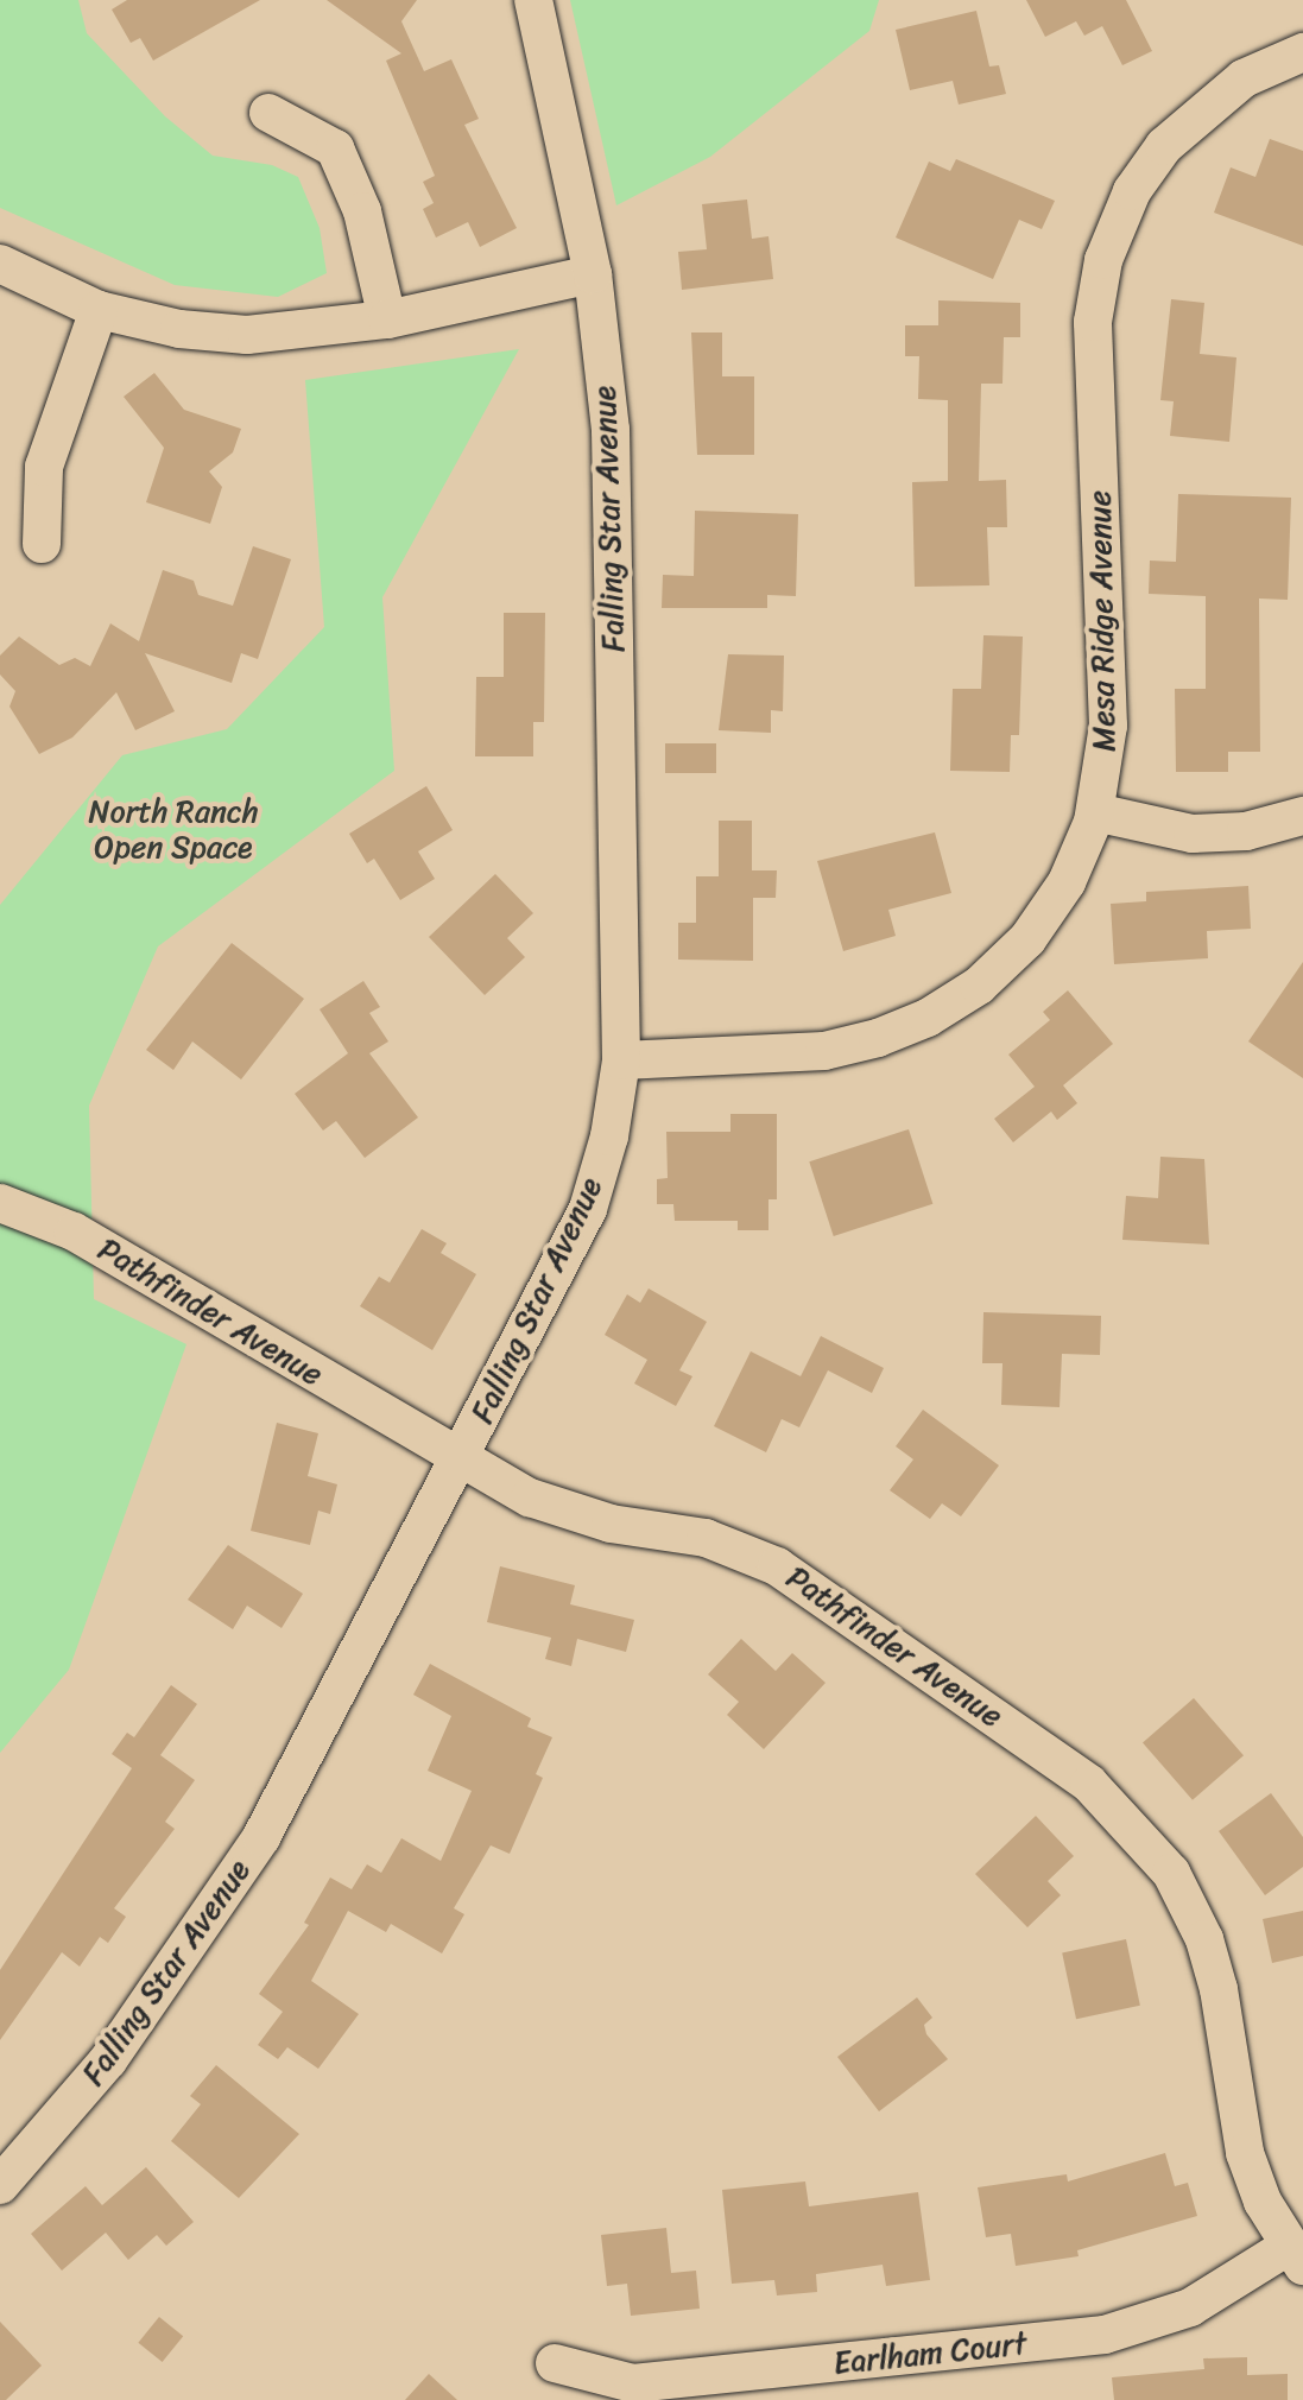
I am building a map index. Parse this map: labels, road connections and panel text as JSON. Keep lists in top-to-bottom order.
{
  "streets": {
    "street": [
      "Falling Star Avenue",
      "Mesa Ridge Avenue",
      "Pathfinder Avenue",
      "Earlham Court"
    ]
  },
  "crossings": [
    ["Falling Star Avenue", "Mesa Ridge Avenue"],
    ["Falling Star Avenue", "Pathfinder Avenue"],
    ["Pathfinder Avenue", "Earlham Court"]
  ],
  "parks": ["North Ranch Open Space"]
}
